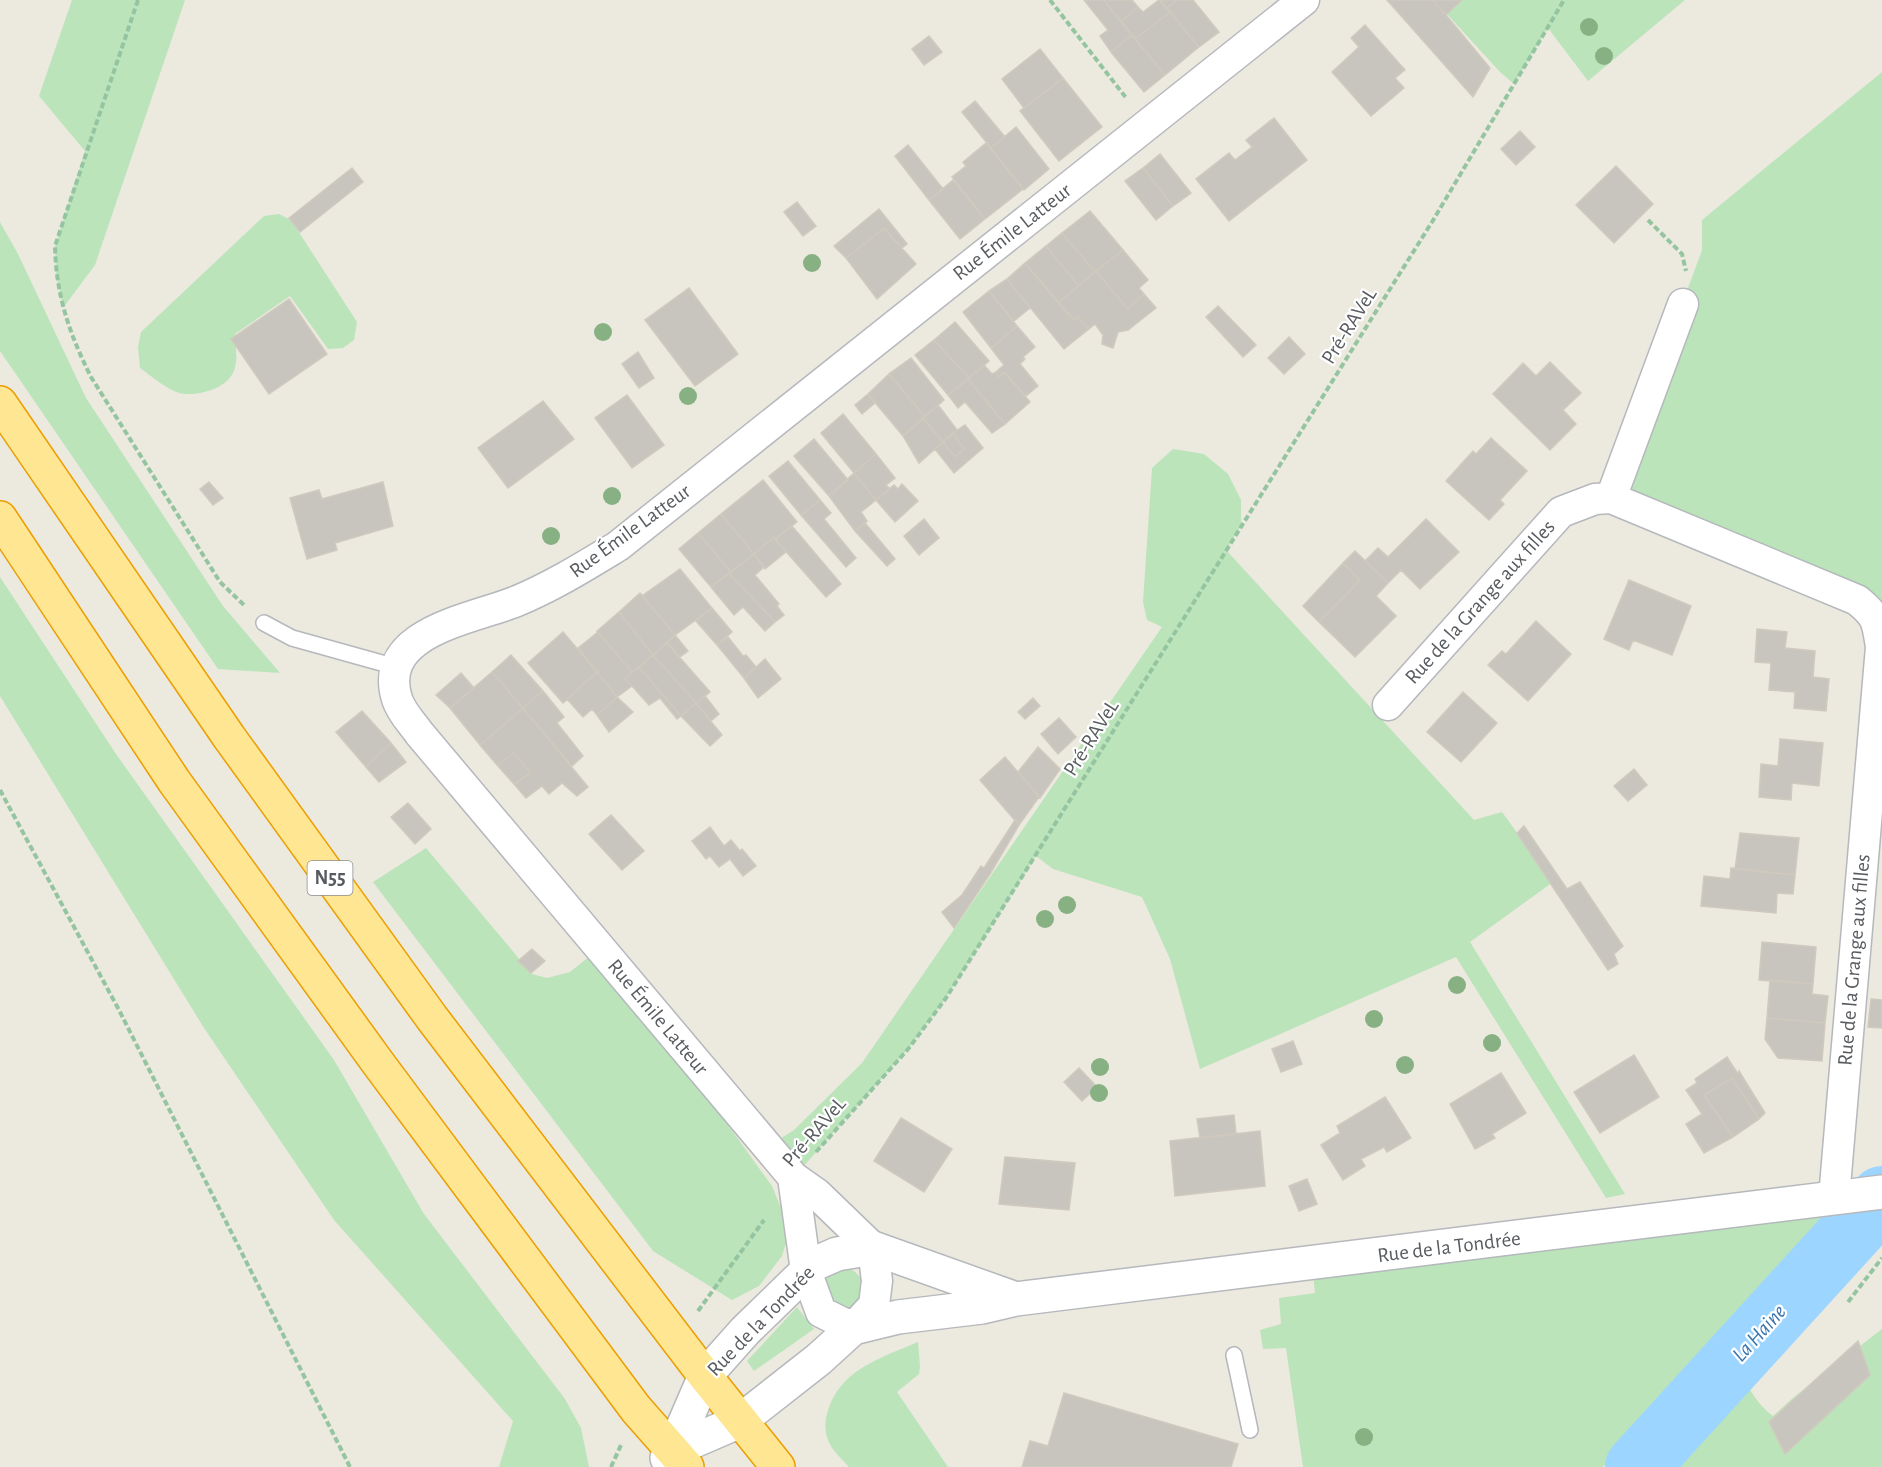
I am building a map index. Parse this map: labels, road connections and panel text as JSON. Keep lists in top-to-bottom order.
{
  "streets": {
    "highway": ["N55"],
    "street": ["Rue Émile Latteur", "Rue de la Grange aux filles", "Rue de la Tondrée"],
    "path": ["Pré-RAVeL"]
  },
  "crossings": [
    ["Rue Émile Latteur", "Pré-RAVeL"],
    ["Rue Émile Latteur", "Rue de la Tondrée"],
    ["Pré-RAVeL", "N55"],
    ["Rue de la Grange aux filles", "Rue de la Tondrée"],
    ["N55", "Rue de la Tondrée"]
  ],
  "water": ["La Haine"]
}
